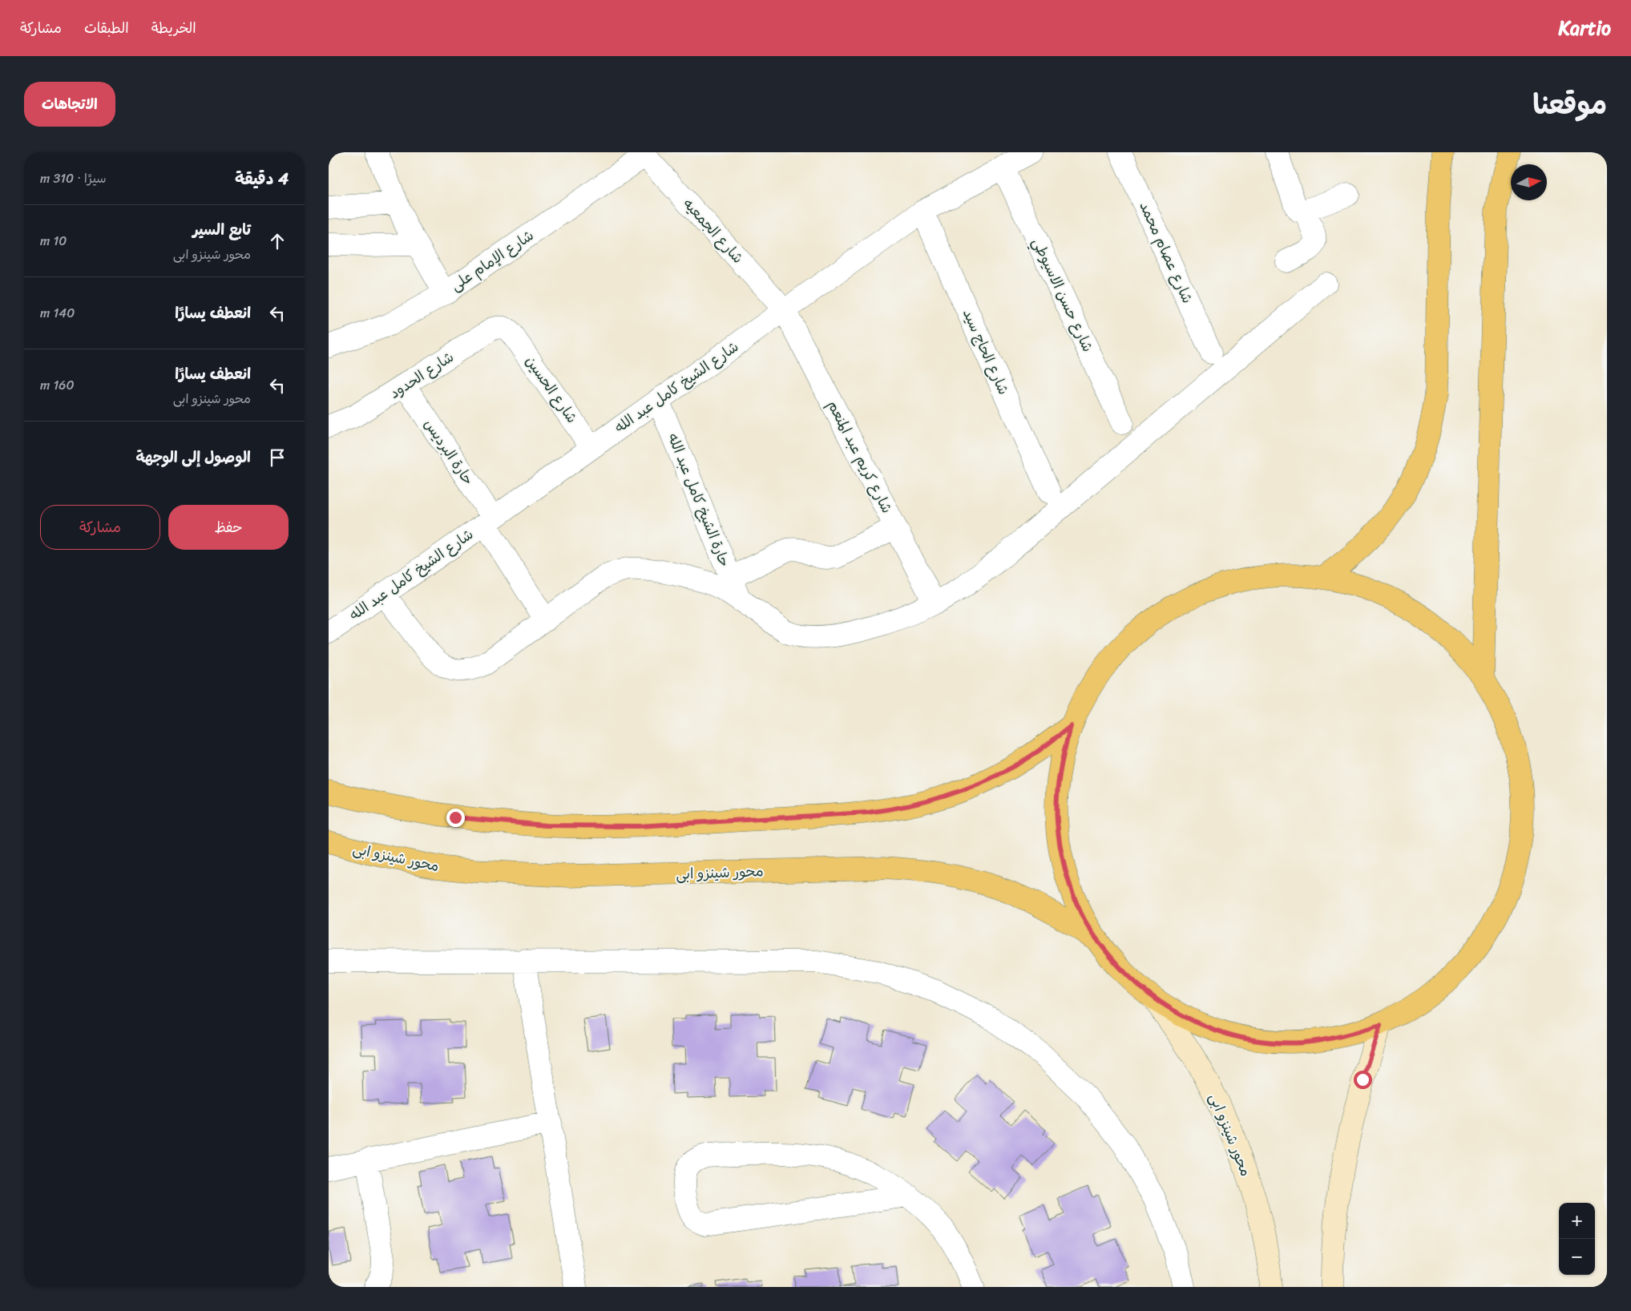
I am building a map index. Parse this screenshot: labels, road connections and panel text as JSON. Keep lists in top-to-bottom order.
{
  "streets": {
    "main road": ["محور شينزو ابى"],
    "street": [
      "شارع الجمعيه",
      "شارع عصام محمد",
      "شارع الإمام على",
      "شارع حسن الاسيوطي",
      "شارع الحاج سيد",
      "شارع الحدود",
      "شارع الشيخ كامل عبد الله",
      "شارع الحسين",
      "حارة البرديس",
      "شارع كريم عبد المنعم",
      "حارة الشيخ كامل عبد الله"
    ]
  },
  "crossings": [
    ["شارع الجمعيه", "شارع الإمام على"],
    ["شارع الجمعيه", "شارع الشيخ كامل عبد الله"],
    ["شارع الجمعيه", "شارع كريم عبد المنعم"],
    ["شارع حسن الاسيوطي", "شارع الشيخ كامل عبد الله"],
    ["شارع الحاج سيد", "شارع الشيخ كامل عبد الله"],
    ["شارع الحدود", "شارع الحسين"],
    ["شارع الحدود", "حارة البرديس"],
    ["شارع الشيخ كامل عبد الله", "شارع الحسين"],
    ["شارع الشيخ كامل عبد الله", "حارة البرديس"],
    ["شارع الشيخ كامل عبد الله", "شارع كريم عبد المنعم"],
    ["شارع الشيخ كامل عبد الله", "حارة الشيخ كامل عبد الله"]
  ],
  "north": "right",
  "page": {
    "header": "Kartio",
    "nav": ["الخريطة", "الطبقات", "مشاركة"],
    "title": "موقعنا",
    "buttons": [
      "الاتجاهات",
      ["حفظ", "مشاركة"]
    ],
    "heading": ["4 دقيقة", "سيرًا · 310 m"],
    "list": [
      ["تابع السير", "محور شينزو ابى", "10 m"],
      ["انعطف يسارًا", "140 m"],
      ["انعطف يسارًا", "محور شينزو ابى", "160 m"],
      "الوصول إلى الوجهة"
    ],
    "map_buttons": ["+", "−"]
  }
}
